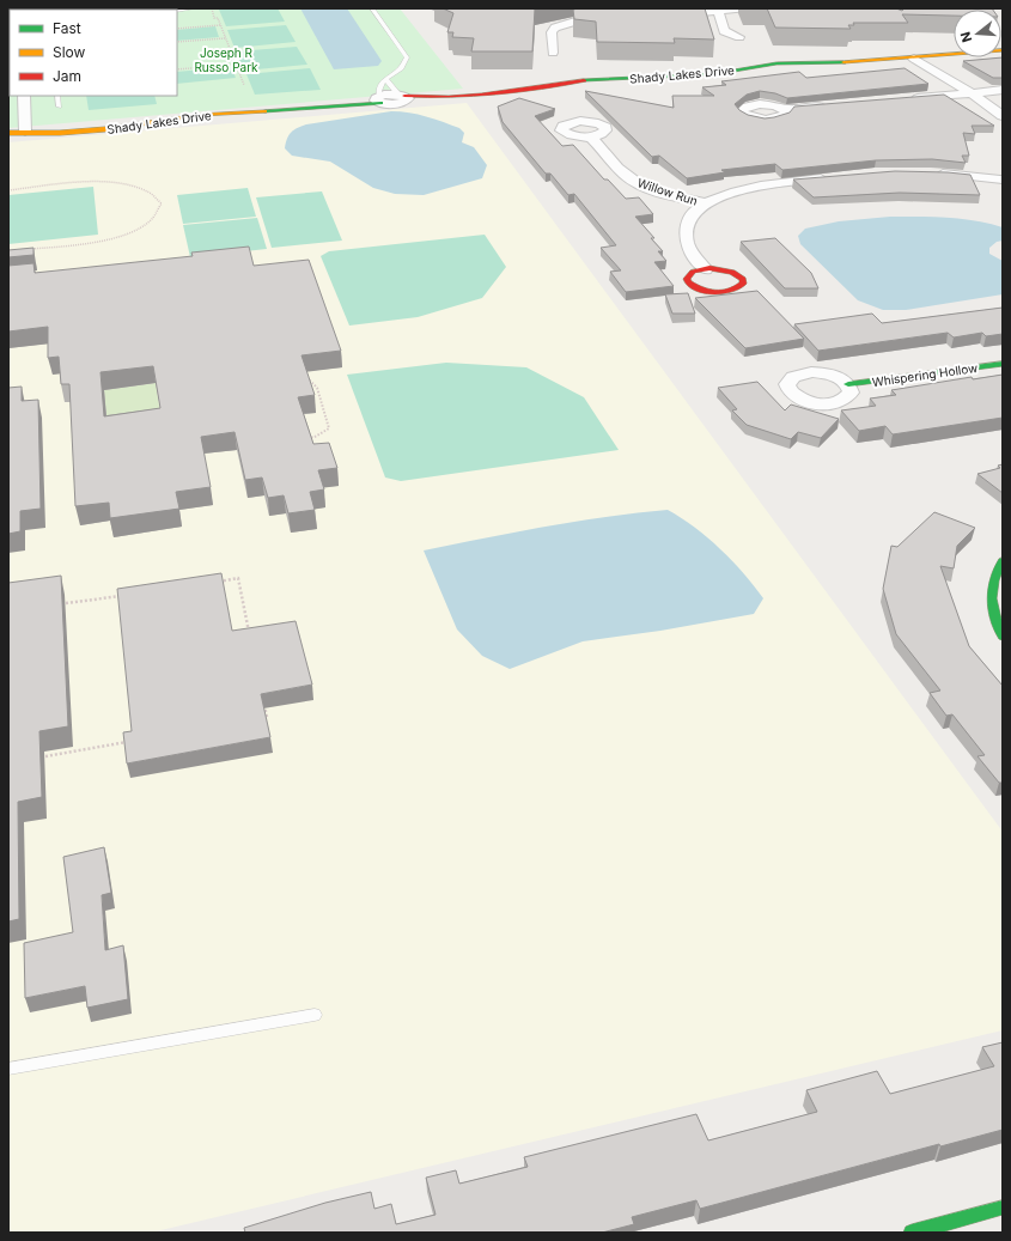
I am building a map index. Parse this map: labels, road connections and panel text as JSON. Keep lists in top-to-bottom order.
{
  "streets": {
    "street": ["Shady Lakes Drive", "Willow Run", "Whispering Hollow"]
  },
  "parks": ["Joseph R Russo Park"],
  "legend": ["Fast", "Slow", "Jam"],
  "north": "left"
}
